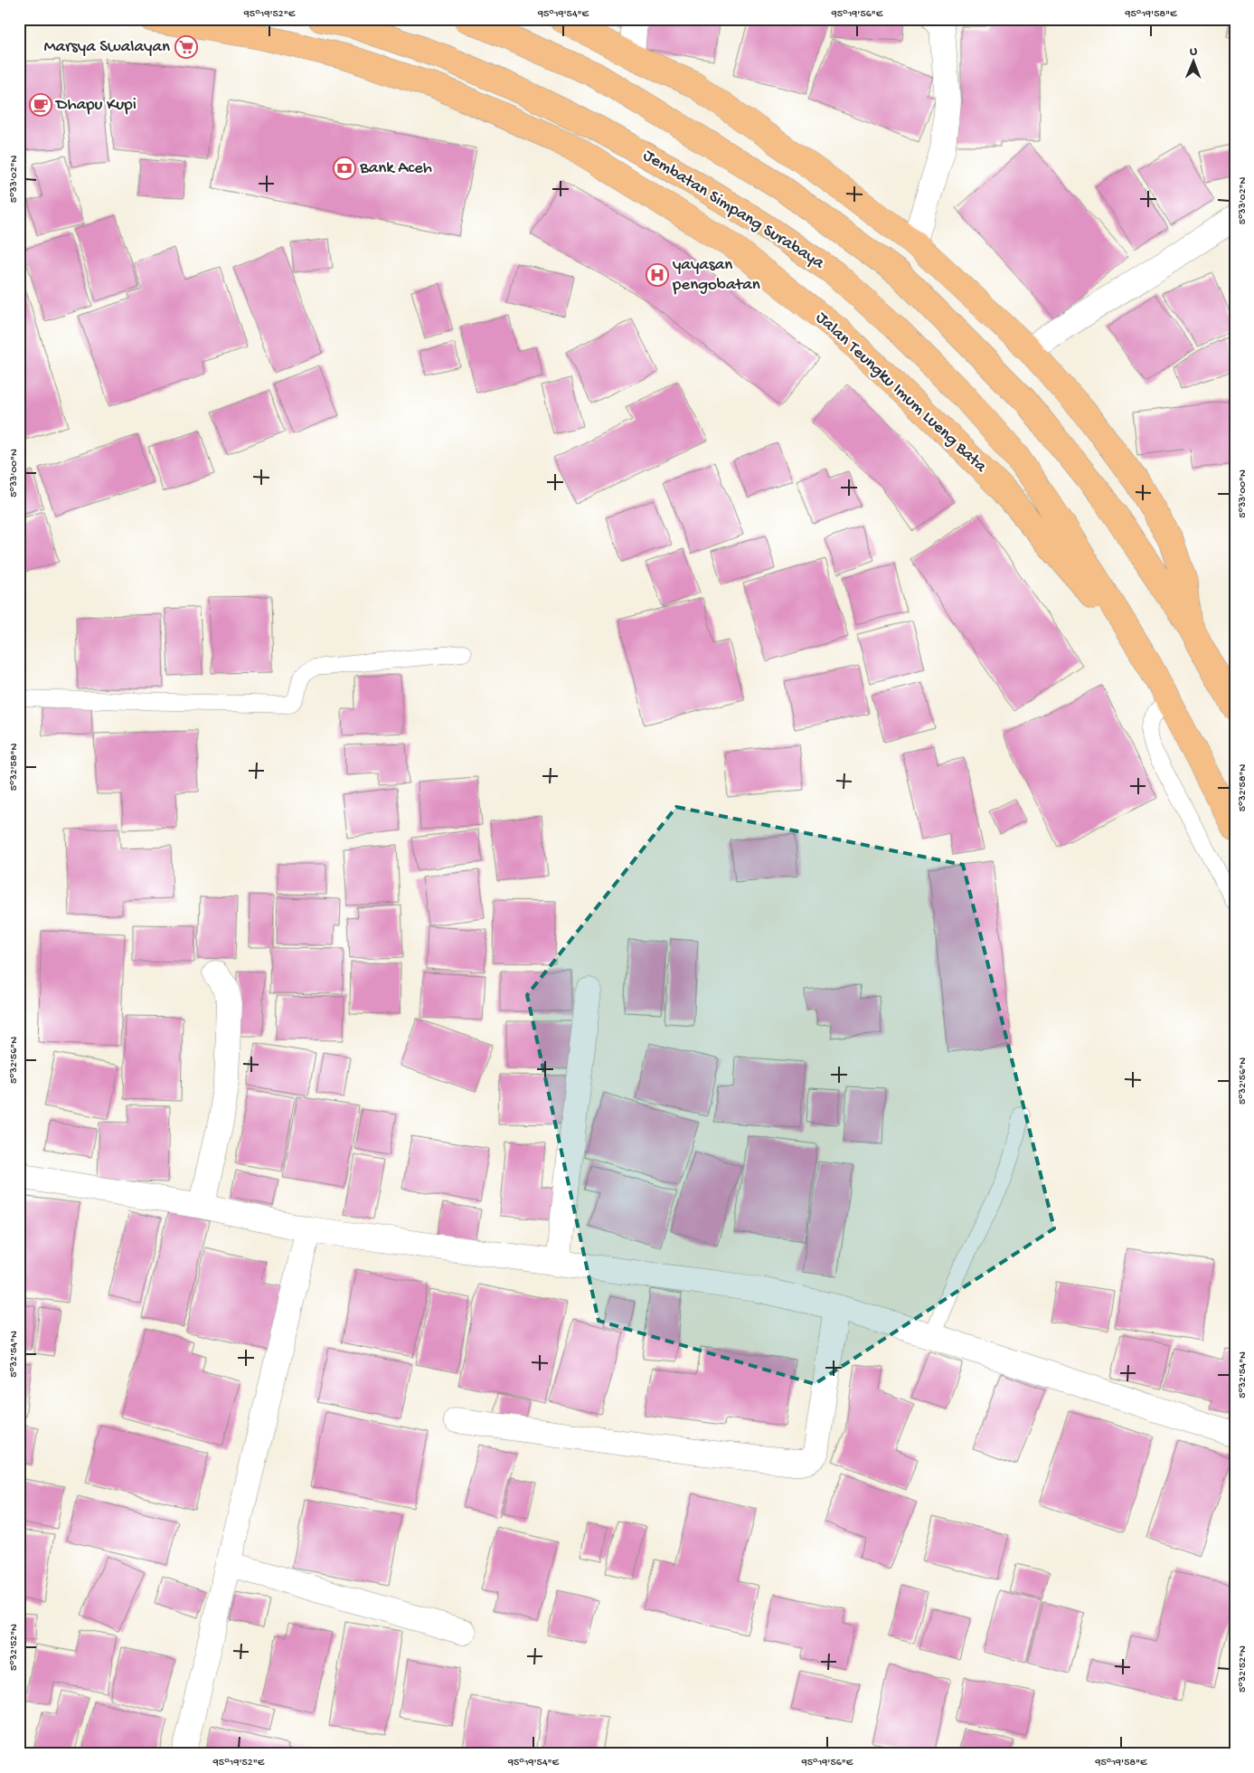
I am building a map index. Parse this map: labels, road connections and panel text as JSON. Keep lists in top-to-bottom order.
{
  "streets": {
    "highway": ["Jembatan Simpang Surabaya", "Jalan Teungku Imum Lueng Bata"]
  },
  "crossings": [
    ["Jembatan Simpang Surabaya", "Jalan Teungku Imum Lueng Bata"]
  ],
  "places": {
    "supermarket": ["Marsya Swalayan"],
    "cafe": ["Dhapu Kupi"],
    "bank": ["Bank Aceh"],
    "hospital": ["yayasan pengobatan"]
  },
  "north": "top",
  "coordinates": [
    "95°19'52\"E",
    "95°19'54\"E",
    "95°19'56\"E",
    "95°19'58\"E",
    "5°33'02\"N",
    "5°33'00\"N",
    "5°32'58\"N",
    "5°32'56\"N",
    "5°32'54\"N",
    "5°32'52\"N"
  ]
}
